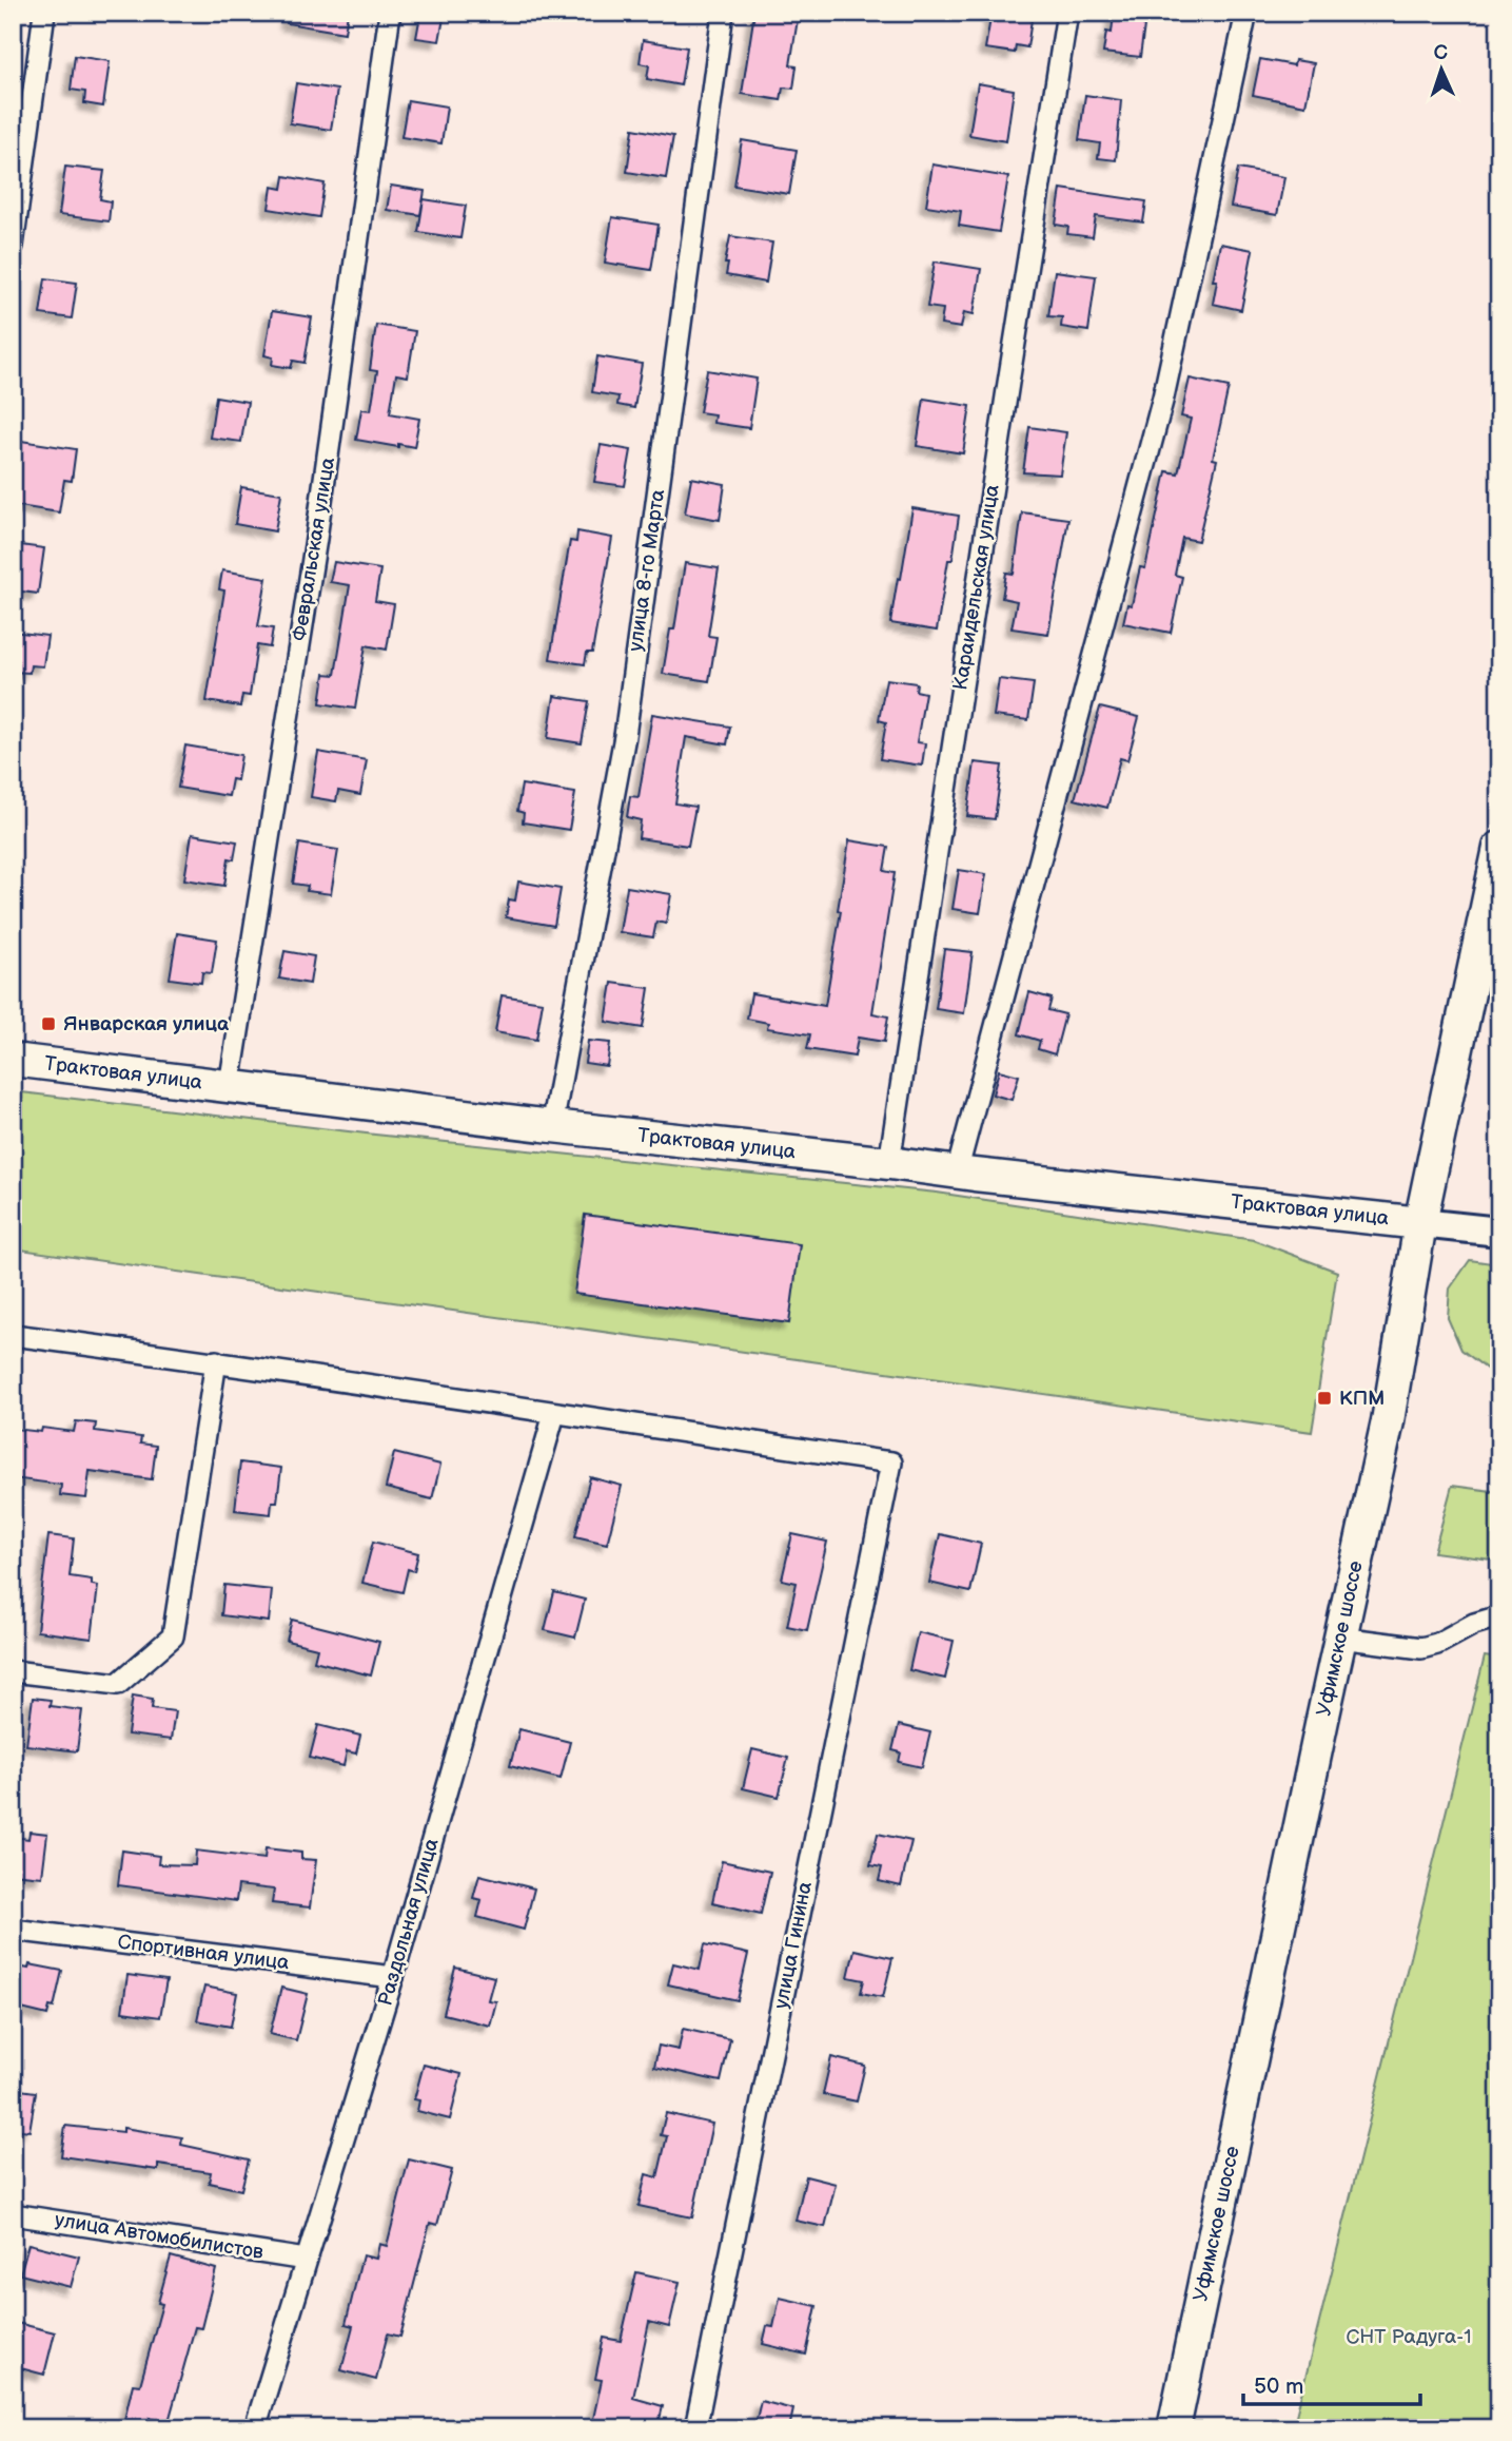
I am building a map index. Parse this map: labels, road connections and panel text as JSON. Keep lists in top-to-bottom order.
{
  "streets": {
    "main road": ["Трактовая улица", "Уфимское шоссе"],
    "street": [
      "Февральская улица",
      "улица 8-го Марта",
      "Караидельская улица",
      "Раздольная улица",
      "улица Гинина",
      "Спортивная улица",
      "улица Автомобилистов"
    ]
  },
  "crossings": [
    ["Февральская улица", "Трактовая улица"],
    ["улица 8-го Марта", "Трактовая улица"],
    ["Караидельская улица", "Трактовая улица"],
    ["Трактовая улица", "Уфимское шоссе"],
    ["Раздольная улица", "улица Гинина"],
    ["Раздольная улица", "Спортивная улица"],
    ["Раздольная улица", "улица Автомобилистов"]
  ],
  "parks": ["СНТ Радуга-1"],
  "places": {
    "transit": ["Январская улица", "КПМ"]
  },
  "scale_bar": "50 m",
  "north": "top"
}
